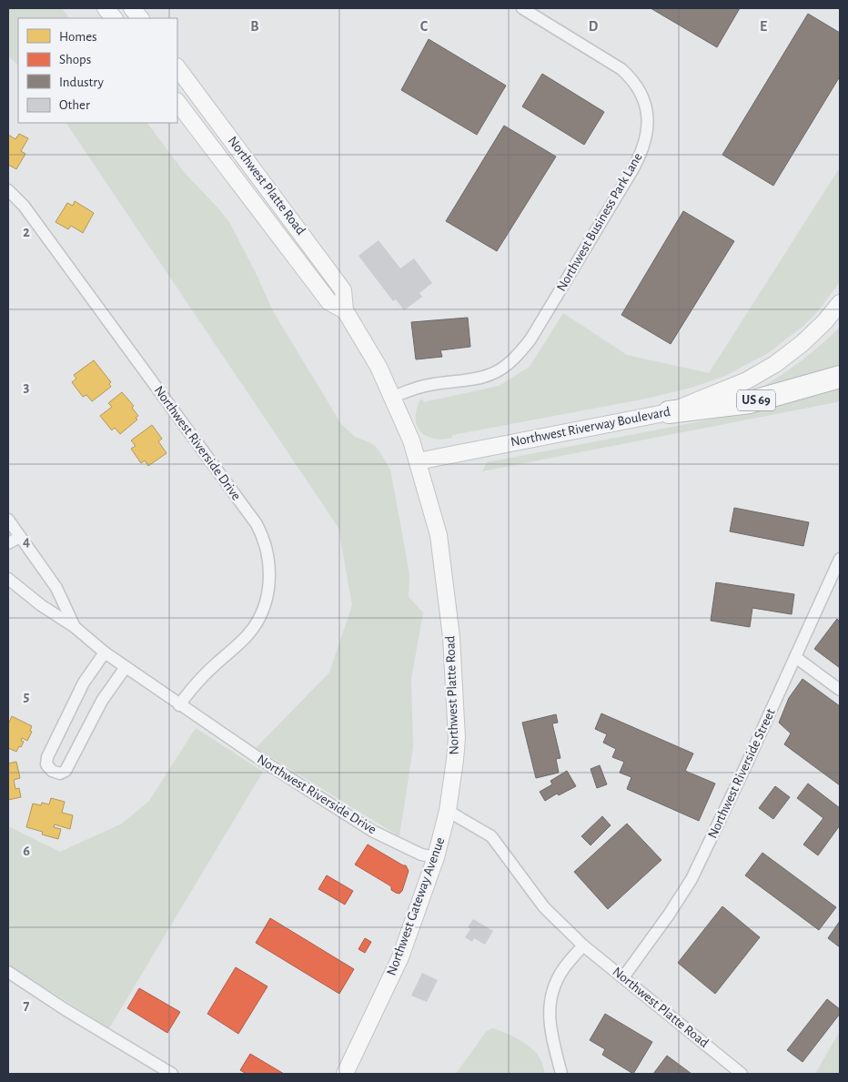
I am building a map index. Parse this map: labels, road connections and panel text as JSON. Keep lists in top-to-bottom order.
{
  "streets": {
    "highway": ["US 69"],
    "main road": ["Northwest Platte Road", "Northwest Riverway Boulevard", "Northwest Gateway Avenue"],
    "street": ["Northwest Business Park Lane", "Northwest Riverside Drive", "Northwest Riverside Street"]
  },
  "crossings": [
    ["Northwest Platte Road", "Northwest Business Park Lane"],
    ["Northwest Platte Road", "Northwest Riverway Boulevard"],
    ["Northwest Platte Road", "Northwest Riverside Street"],
    ["Northwest Platte Road", "Northwest Gateway Avenue"],
    ["US 69", "Northwest Riverway Boulevard"],
    ["Northwest Riverside Drive", "Northwest Gateway Avenue"]
  ],
  "legend": [
    "Homes",
    "Shops",
    "Industry",
    "Other"
  ],
  "grid": {
    "columns": [
      "B",
      "C",
      "D",
      "E"
    ],
    "rows": [
      "2",
      "3",
      "4",
      "5",
      "6",
      "7"
    ]
  }
}
